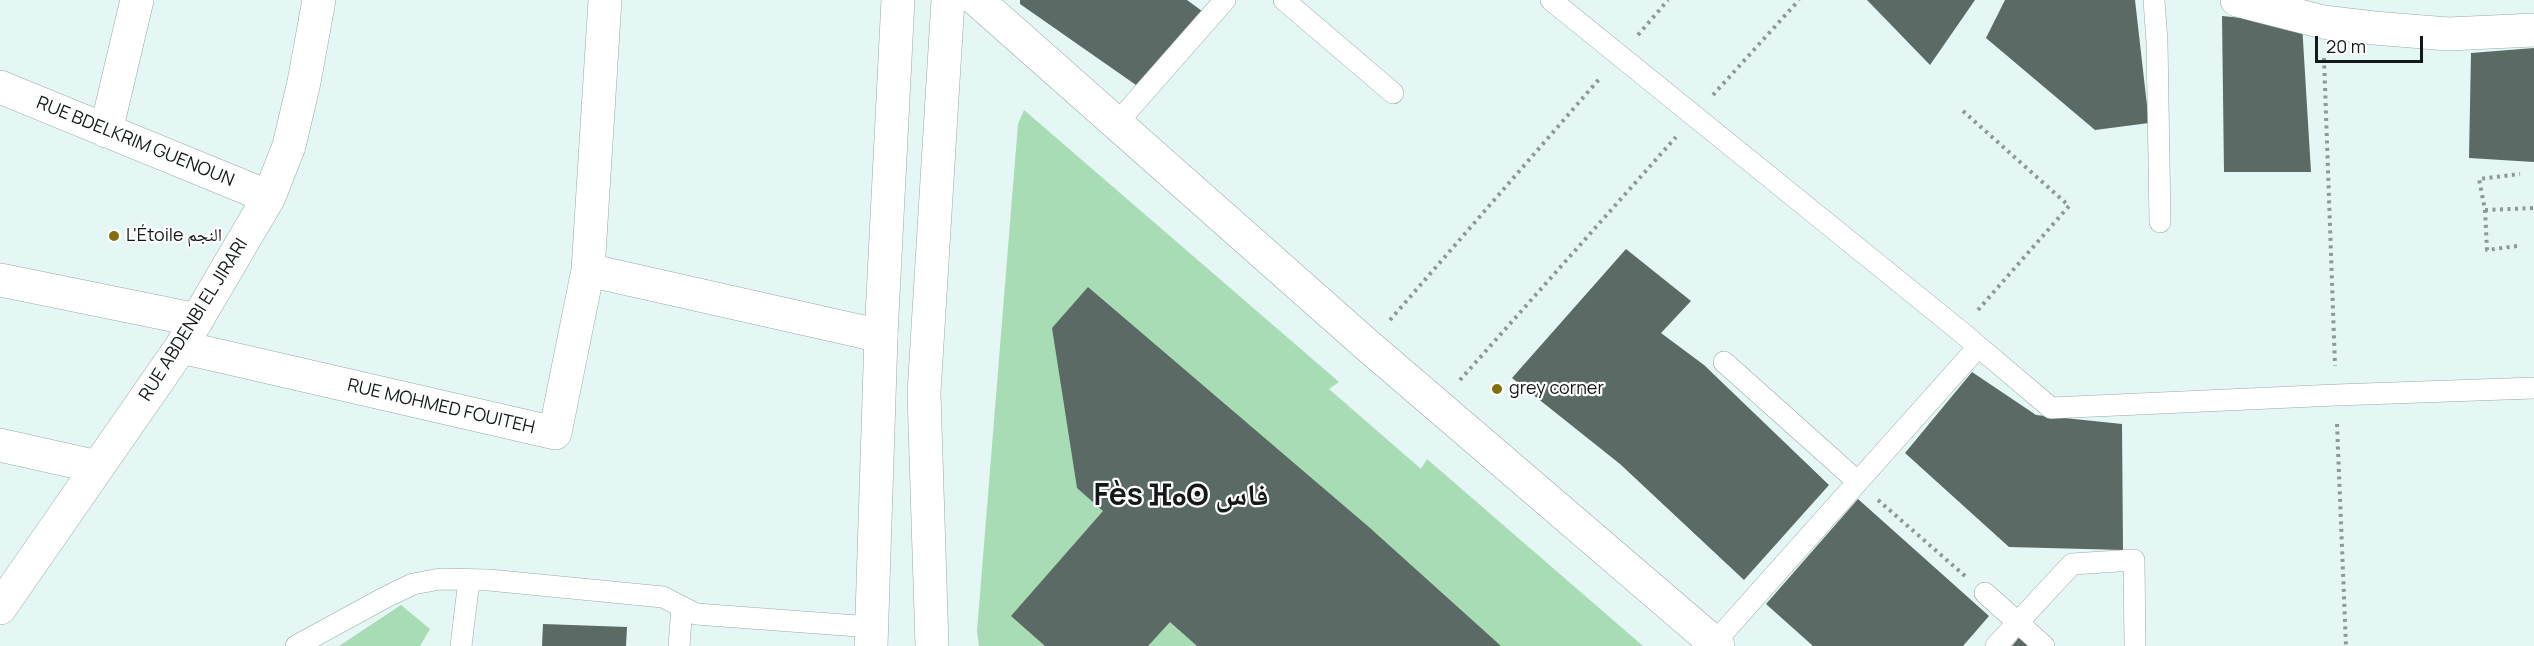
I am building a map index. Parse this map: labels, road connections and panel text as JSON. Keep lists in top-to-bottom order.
{
  "streets": {
    "street": ["RUE BDELKRIM GUENOUN", "RUE ABDENBI EL JIRARI", "RUE MOHMED FOUITEH"]
  },
  "crossings": [
    ["RUE BDELKRIM GUENOUN", "RUE ABDENBI EL JIRARI"],
    ["RUE ABDENBI EL JIRARI", "RUE MOHMED FOUITEH"]
  ],
  "districts": ["Fès ⴼⴰⵙ فاس"],
  "places": ["L'Étoile النجم", "grey corner"],
  "scale_bar": "20 m"
}
